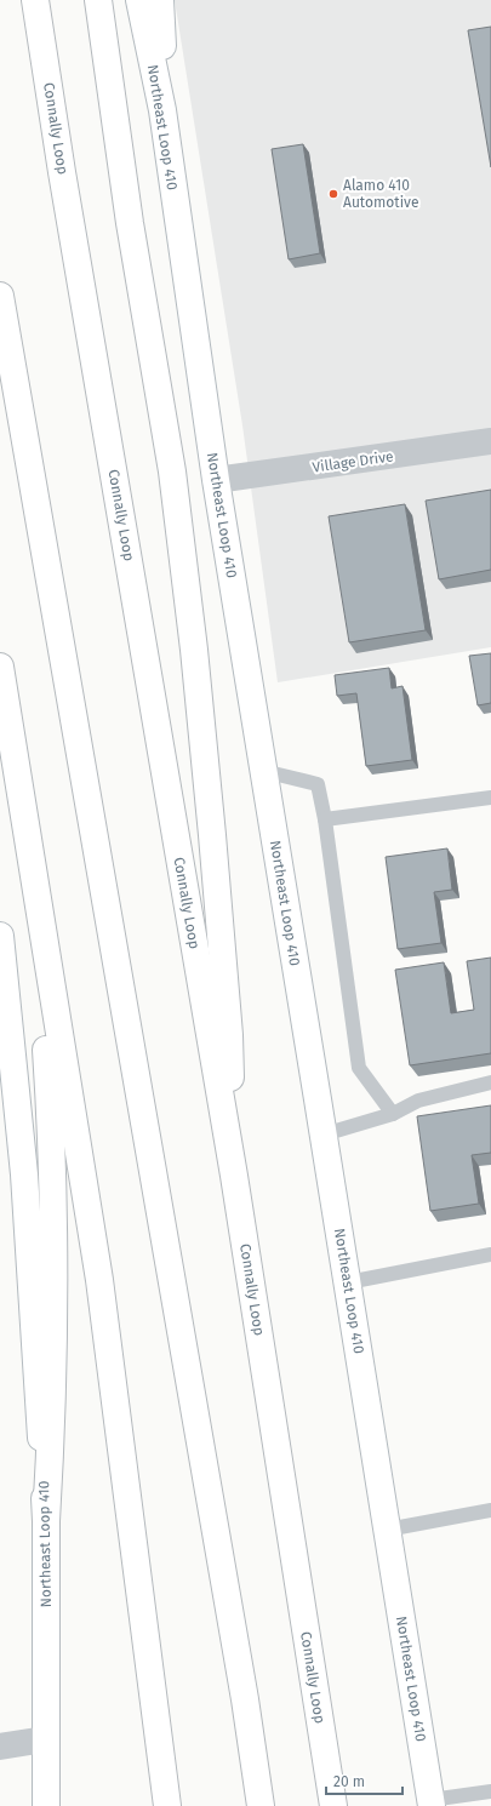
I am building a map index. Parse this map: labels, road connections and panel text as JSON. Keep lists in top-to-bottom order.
{
  "streets": {
    "main road": ["Northeast Loop 410", "Connally Loop"],
    "street": ["Village Drive"]
  },
  "crossings": [
    ["Northeast Loop 410", "Village Drive"]
  ],
  "places": ["Alamo 410 Automotive"],
  "scale_bar": "20 m"
}
